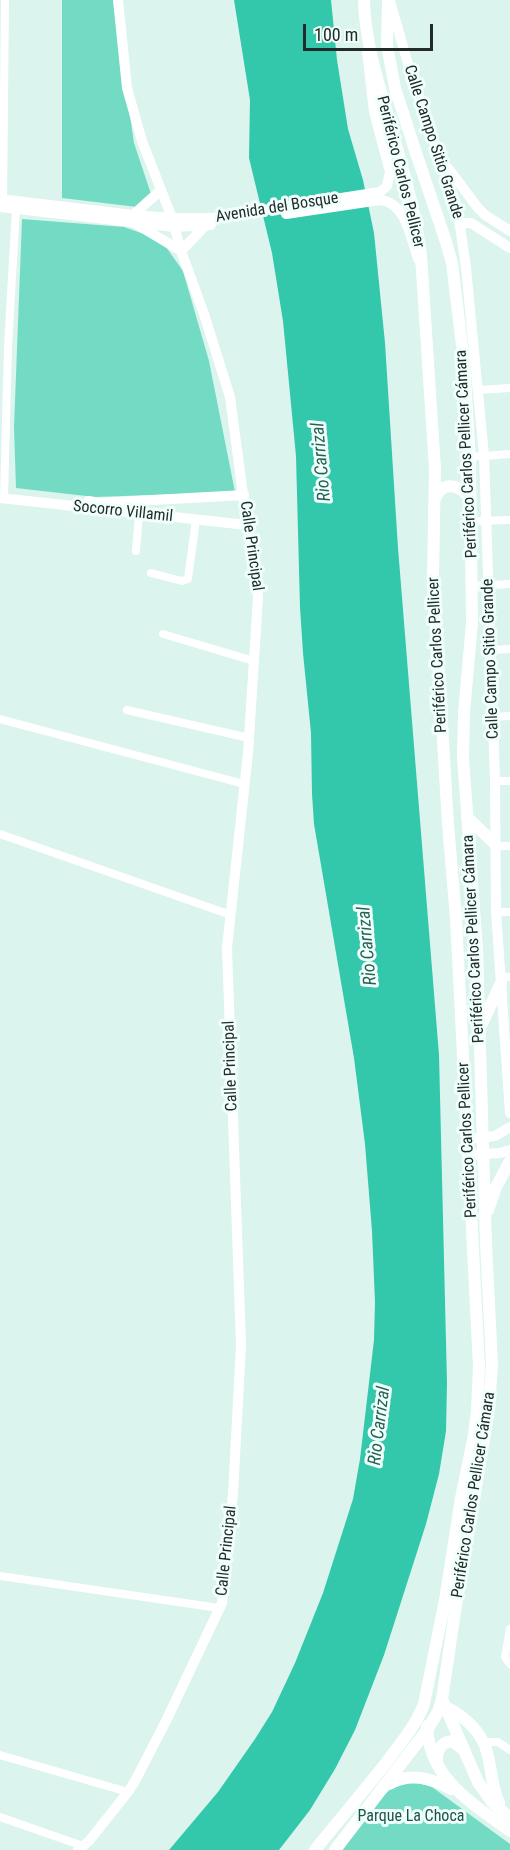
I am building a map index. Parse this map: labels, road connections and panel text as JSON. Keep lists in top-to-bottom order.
{
  "streets": {
    "main road": ["Periférico Carlos Pellicer", "Periférico Carlos Pellicer Cámara"],
    "street": [
      "Calle Campo Sitio Grande",
      "Avenida del Bosque",
      "Socorro Villamil",
      "Calle Principal"
    ]
  },
  "crossings": [
    ["Calle Campo Sitio Grande", "Periférico Carlos Pellicer Cámara"],
    ["Periférico Carlos Pellicer", "Periférico Carlos Pellicer Cámara"],
    ["Avenida del Bosque", "Calle Principal"],
    ["Socorro Villamil", "Calle Principal"]
  ],
  "water": ["Rio Carrizal"],
  "parks": ["Parque La Choca"],
  "scale_bar": "100 m"
}
